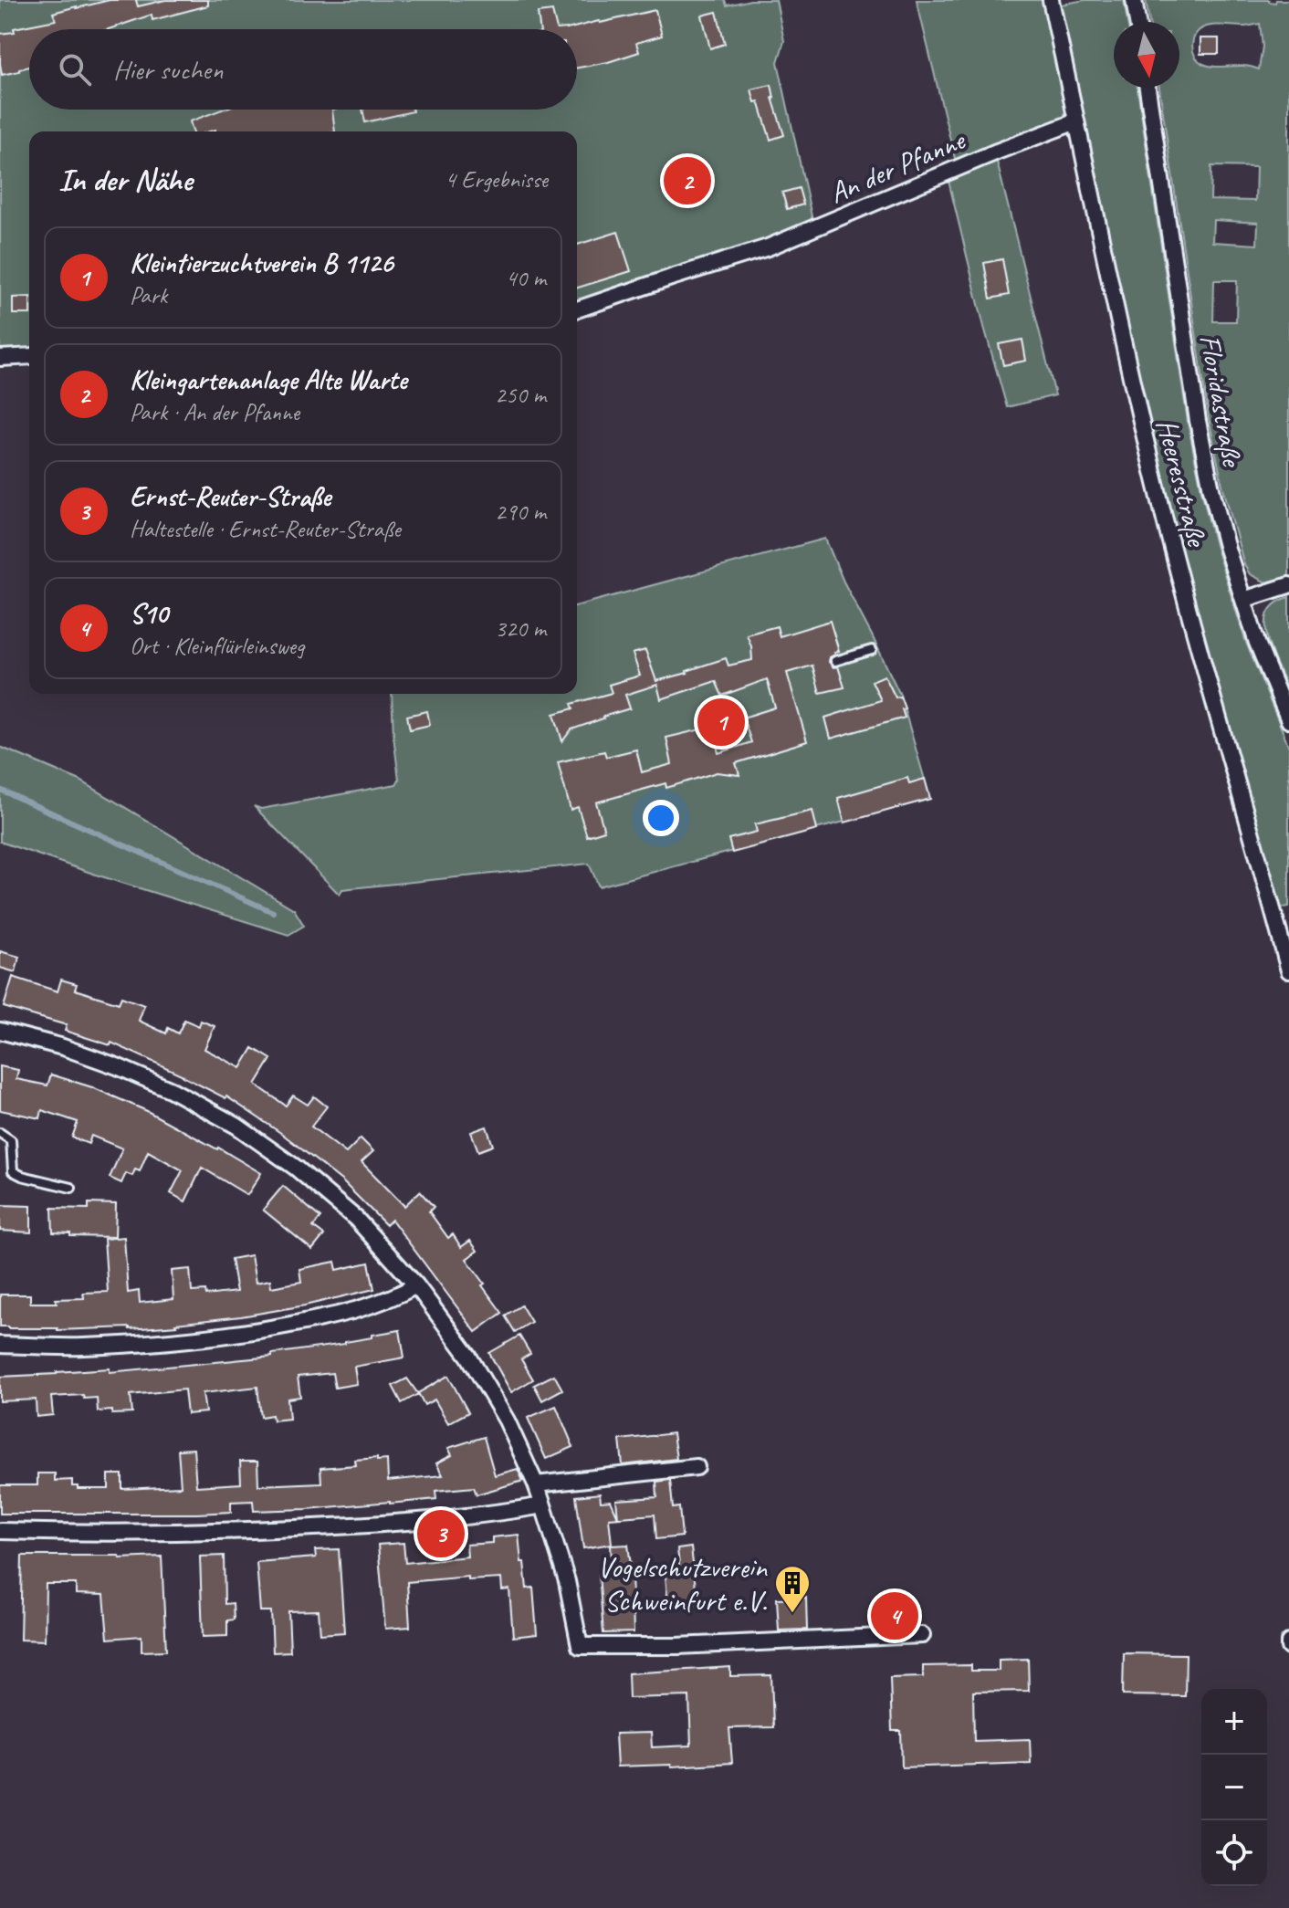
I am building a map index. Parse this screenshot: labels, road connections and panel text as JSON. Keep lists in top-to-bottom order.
{
  "streets": {
    "street": ["An der Pfanne", "Floridastraße", "Heeresstraße"]
  },
  "crossings": [
    ["An der Pfanne", "Heeresstraße"]
  ],
  "places": {
    "building": ["Vogelschutzverein Schweinfurt e.V."]
  },
  "north": "bottom",
  "page": {
    "search": "Hier suchen",
    "heading": ["In der Nähe", "4 Ergebnisse"],
    "pins": [
      "2",
      "1",
      "3",
      "4"
    ],
    "list": [
      {
        "mark": "1",
        "name": "Kleintierzuchtverein B 1126",
        "note": "Park",
        "value": "40 m"
      },
      {
        "mark": "2",
        "name": "Kleingartenanlage Alte Warte",
        "note": "Park · An der Pfanne",
        "value": "250 m"
      },
      {
        "mark": "3",
        "name": "Ernst-Reuter-Straße",
        "note": "Haltestelle · Ernst-Reuter-Straße",
        "value": "290 m"
      },
      {
        "mark": "4",
        "name": "S10",
        "note": "Ort · Kleinflürleinsweg",
        "value": "320 m"
      }
    ],
    "map_buttons": ["+", "−"]
  }
}
